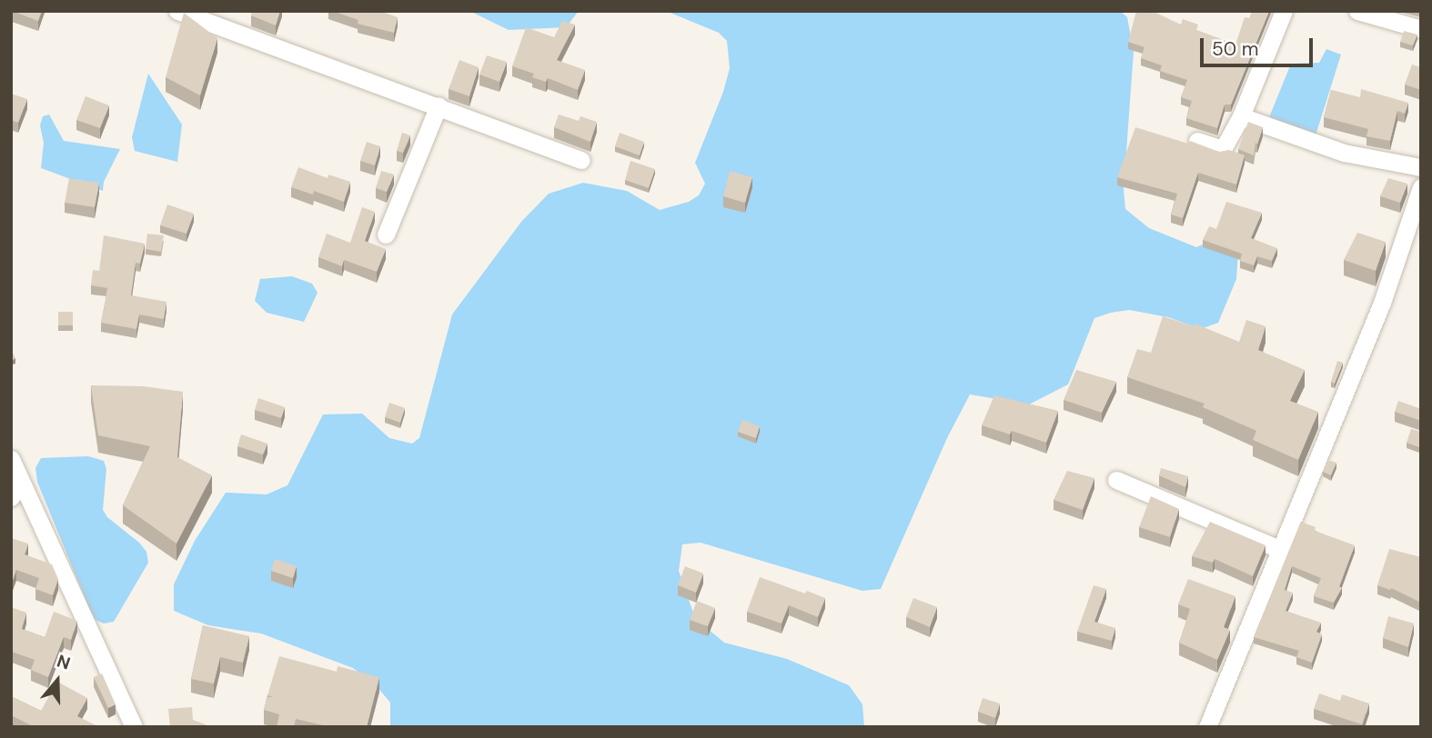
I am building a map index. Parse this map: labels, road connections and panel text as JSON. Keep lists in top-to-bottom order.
{
  "scale_bar": "50 m",
  "north": "top"
}
